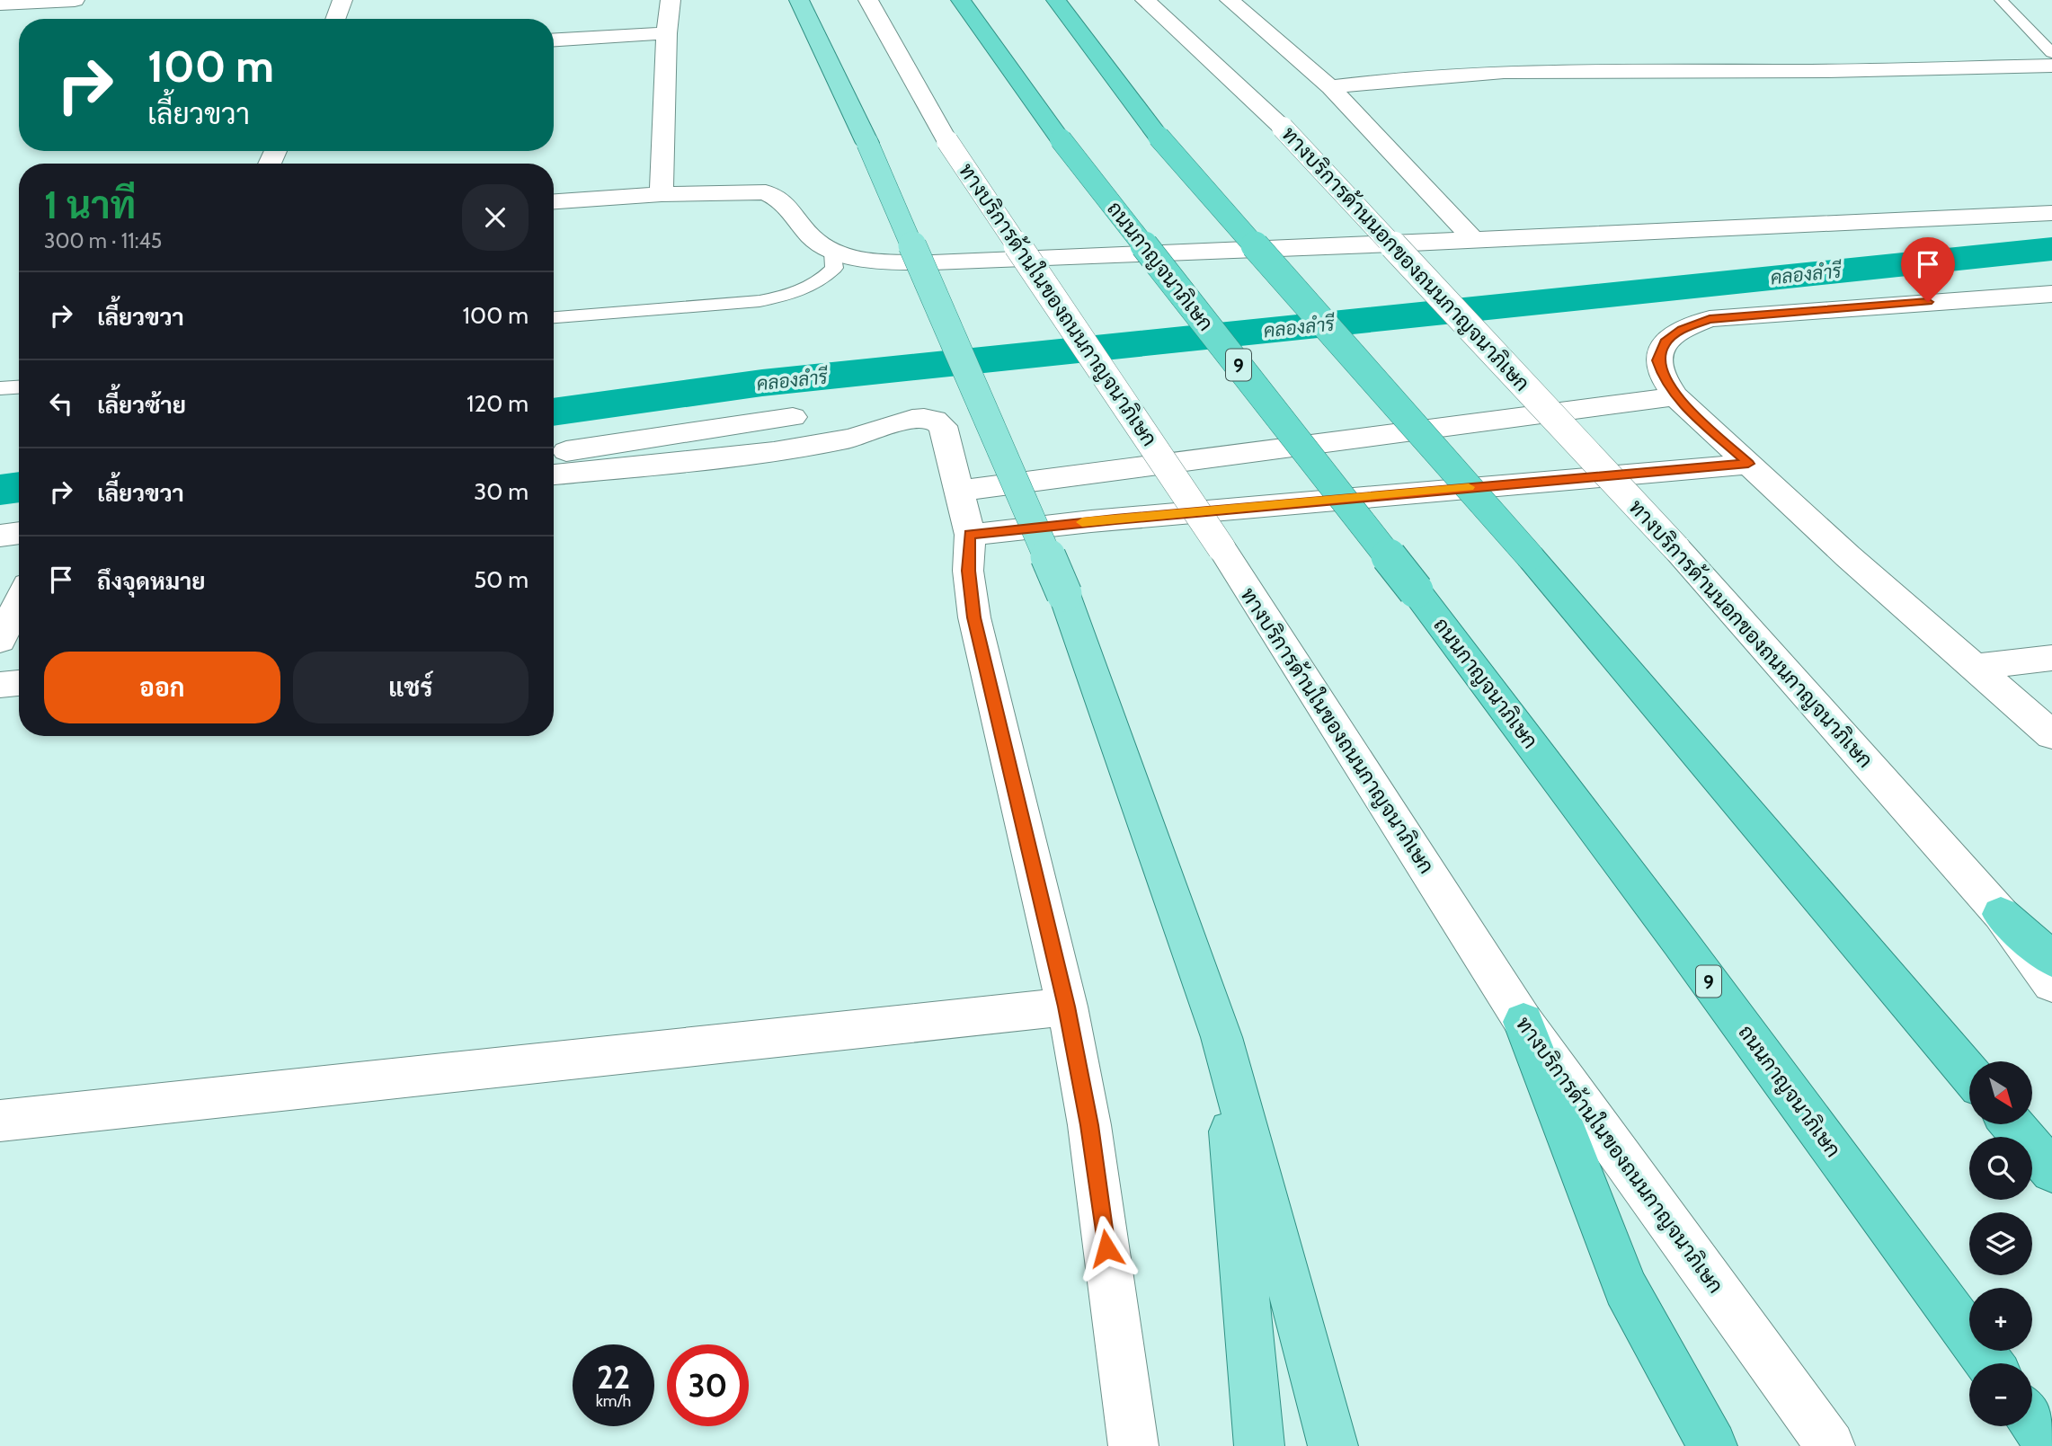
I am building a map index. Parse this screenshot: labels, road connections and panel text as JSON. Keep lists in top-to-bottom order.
{
  "streets": {
    "highway": ["ถนนกาญจนาภิเษก", "9"],
    "street": ["ทางบริการด้านนอกของถนนกาญจนาภิเษก", "ทางบริการด้านในของถนนกาญจนาภิเษก"]
  },
  "water": ["คลองลำรี"],
  "north": "bottom right",
  "page": {
    "turn": ["100 m", "เลี้ยวขวา"],
    "heading": ["1 นาที", "300 m · 11:45"],
    "list": [
      {
        "name": "เลี้ยวขวา",
        "value": "100 m"
      },
      {
        "name": "เลี้ยวซ้าย",
        "value": "120 m"
      },
      {
        "name": "เลี้ยวขวา",
        "value": "30 m"
      },
      {
        "name": "ถึงจุดหมาย",
        "value": "50 m"
      }
    ],
    "buttons": ["ออก", "แชร์"],
    "map_buttons": ["+", "−"],
    "speed": "22 km/h",
    "limit": "30"
  }
}
